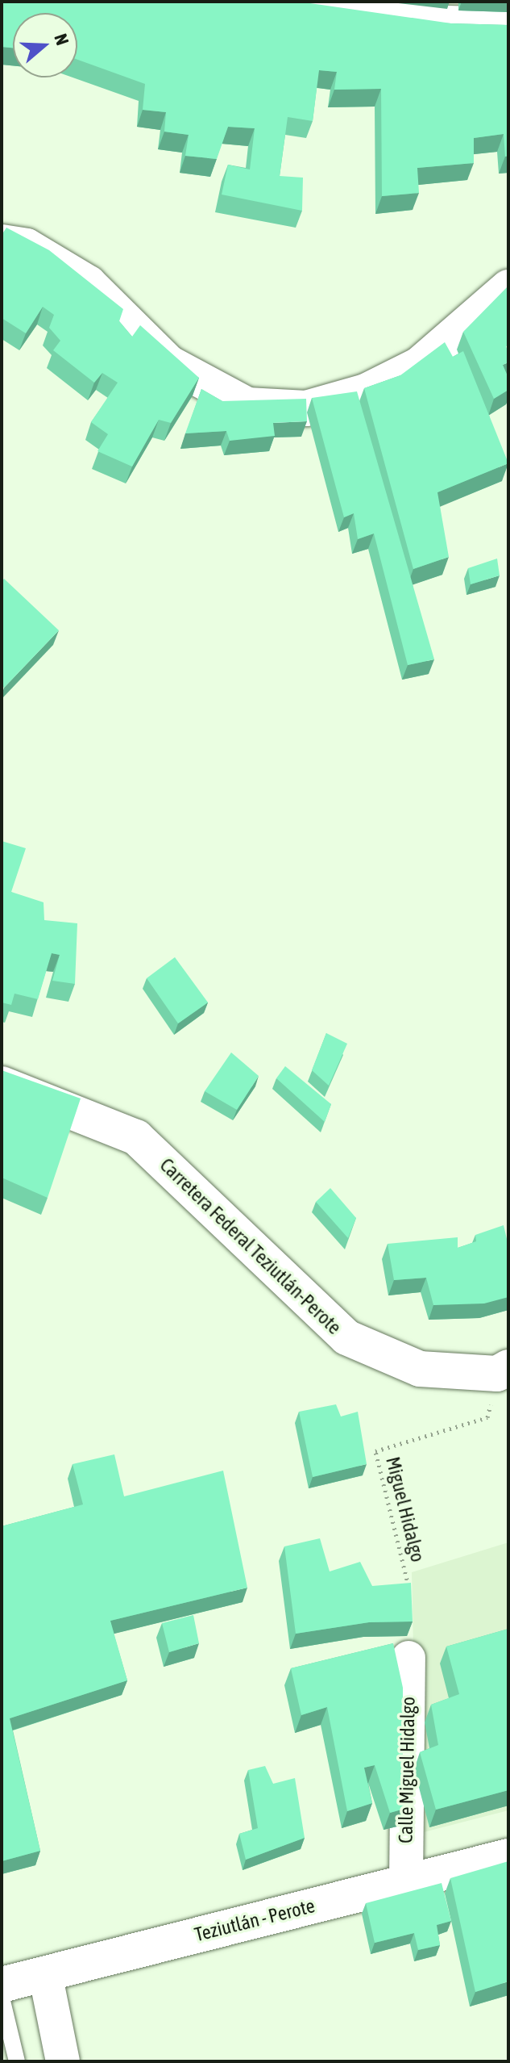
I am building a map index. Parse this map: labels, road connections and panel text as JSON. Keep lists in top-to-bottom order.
{
  "streets": {
    "main road": ["Carretera Federal Teziutlán-Perote", "Teziutlán - Perote"],
    "street": ["Calle Miguel Hidalgo"],
    "path": ["Miguel Hidalgo"]
  },
  "crossings": [
    ["Carretera Federal Teziutlán-Perote", "Miguel Hidalgo"],
    ["Calle Miguel Hidalgo", "Teziutlán - Perote"]
  ],
  "north": "right"
}
